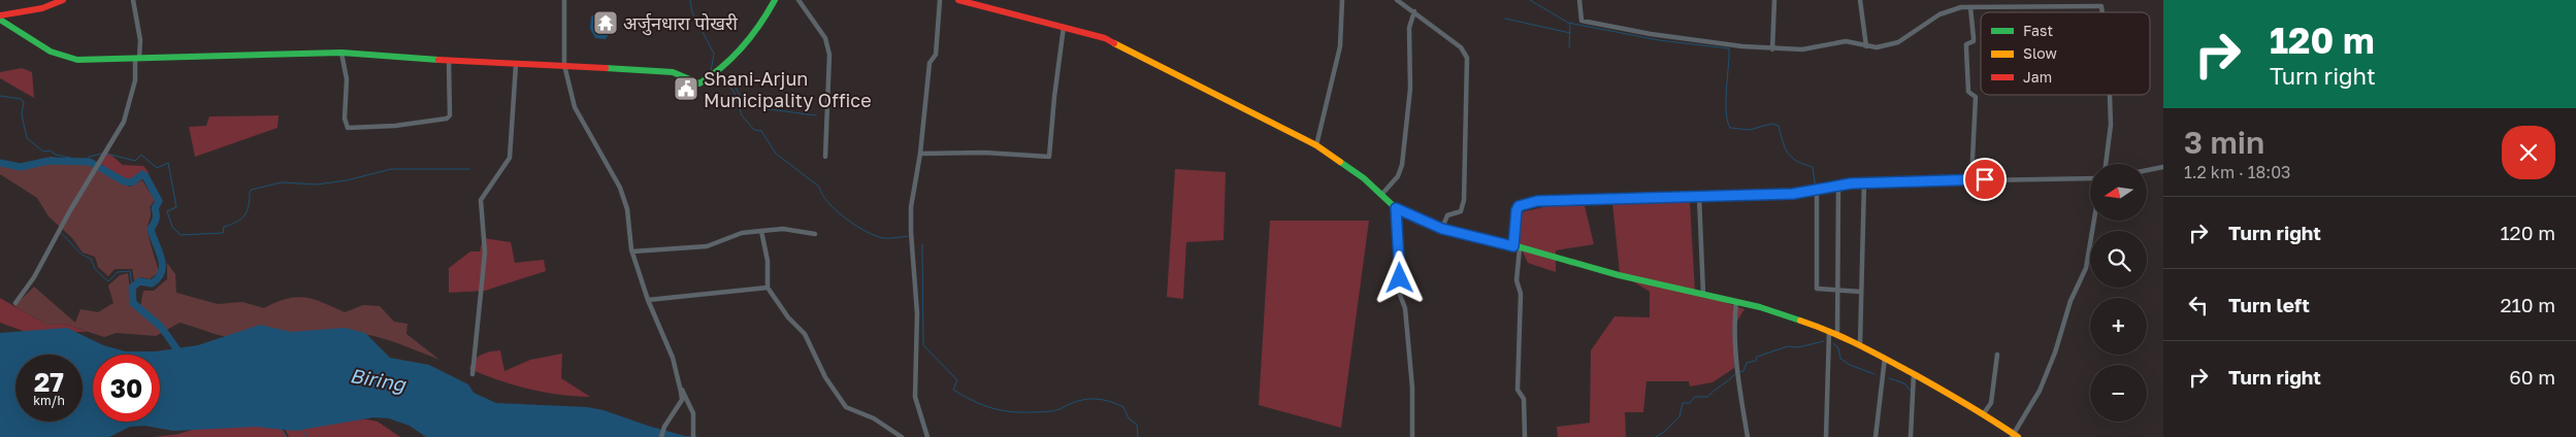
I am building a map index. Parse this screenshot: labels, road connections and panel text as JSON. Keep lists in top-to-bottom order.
{
  "water": ["Biring"],
  "places": {
    "temple": ["अर्जुनधारा पोखरी"],
    "public building": ["Shani-Arjun Municipality Office"]
  },
  "legend": ["Fast", "Slow", "Jam"],
  "north": "left",
  "page": {
    "turn": ["120 m", "Turn right"],
    "heading": ["3 min", "1.2 km · 18:03"],
    "map_buttons": ["+", "−"],
    "list": [
      {
        "name": "Turn right",
        "value": "120 m"
      },
      {
        "name": "Turn left",
        "value": "210 m"
      },
      {
        "name": "Turn right",
        "value": "60 m"
      }
    ],
    "speed": "27 km/h",
    "limit": "30"
  }
}
